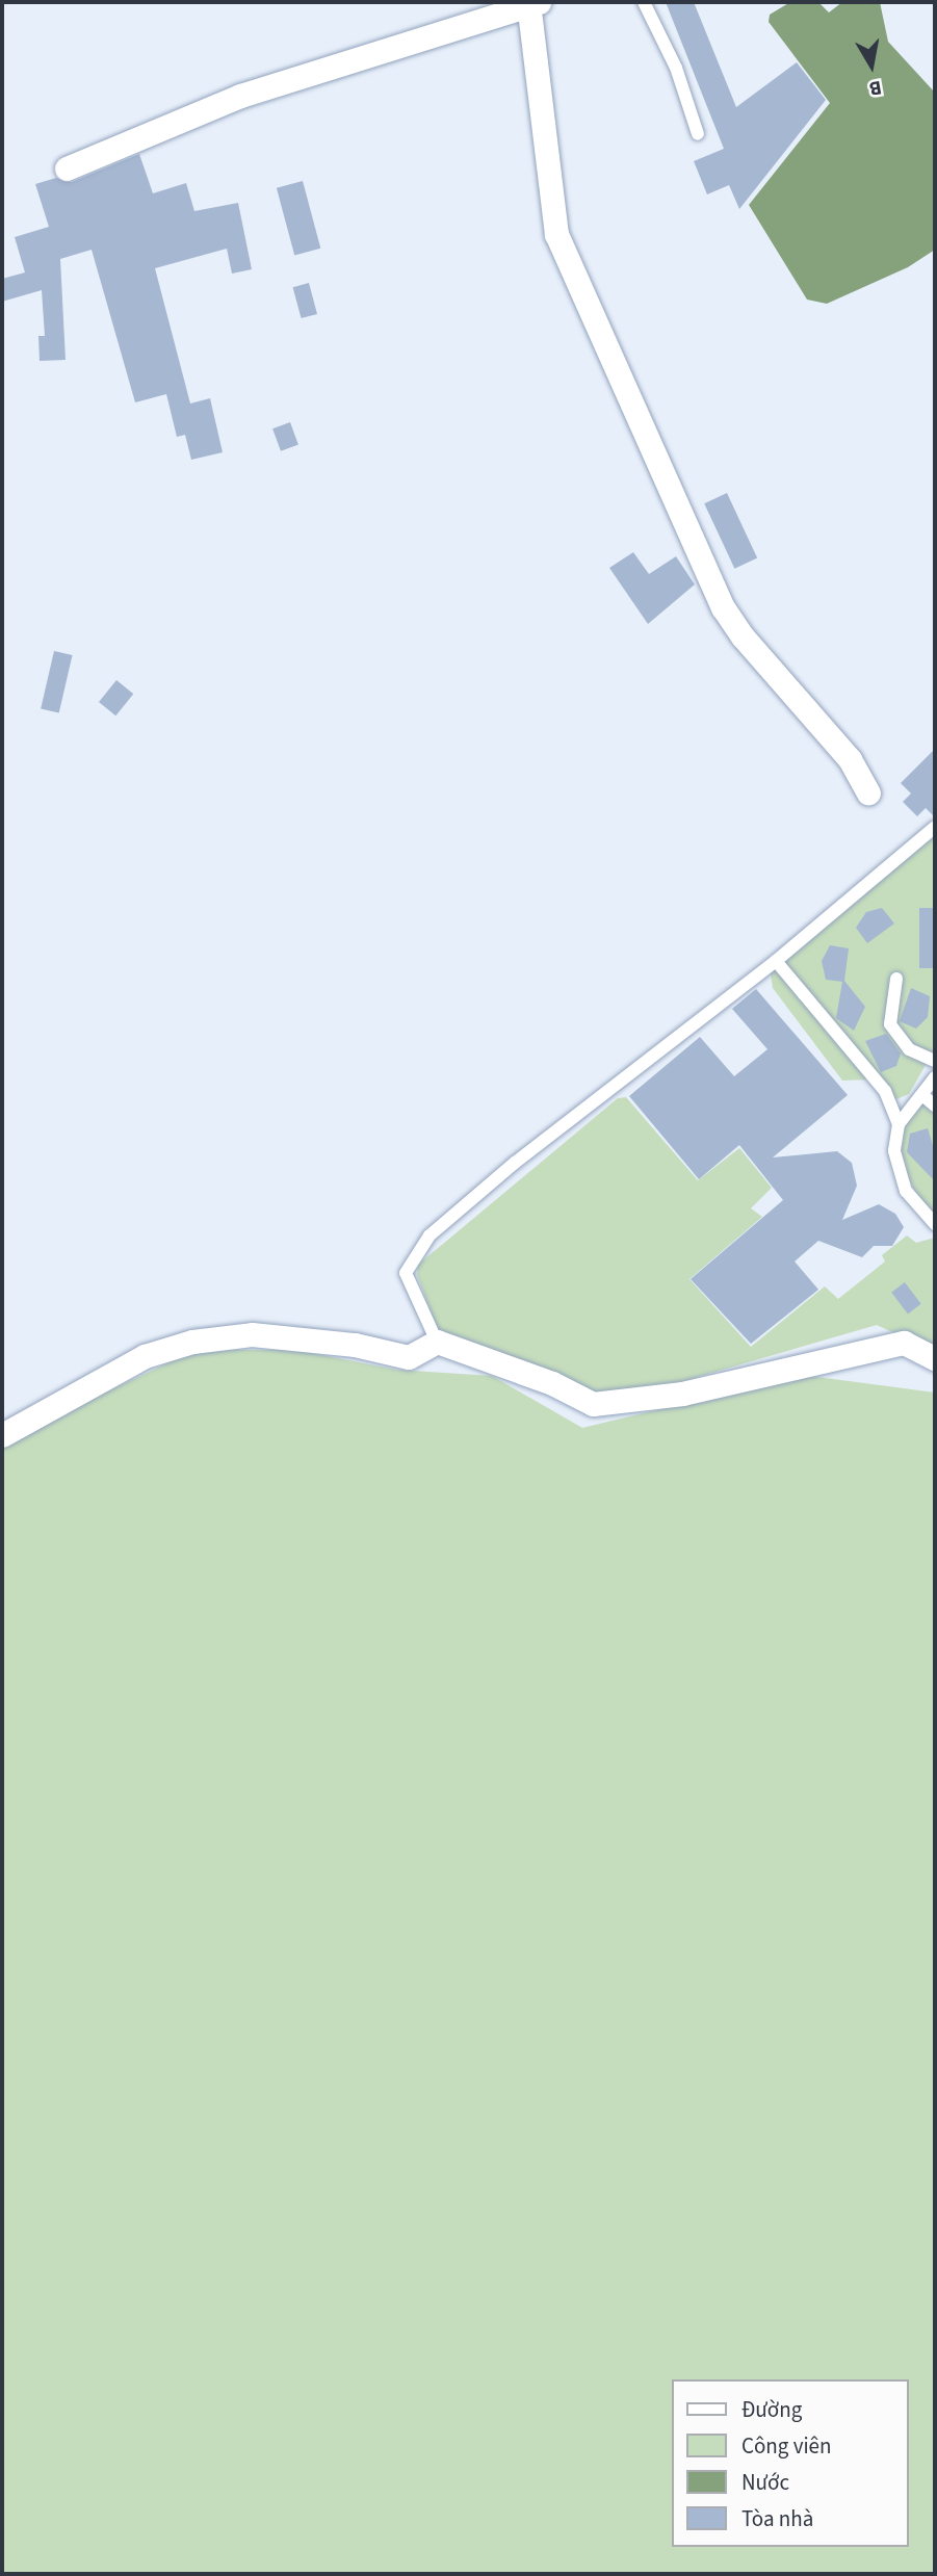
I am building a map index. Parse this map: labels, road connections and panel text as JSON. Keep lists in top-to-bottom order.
{
  "legend": [
    "Đường",
    "Công viên",
    "Nước",
    "Tòa nhà"
  ],
  "north": "bottom"
}
